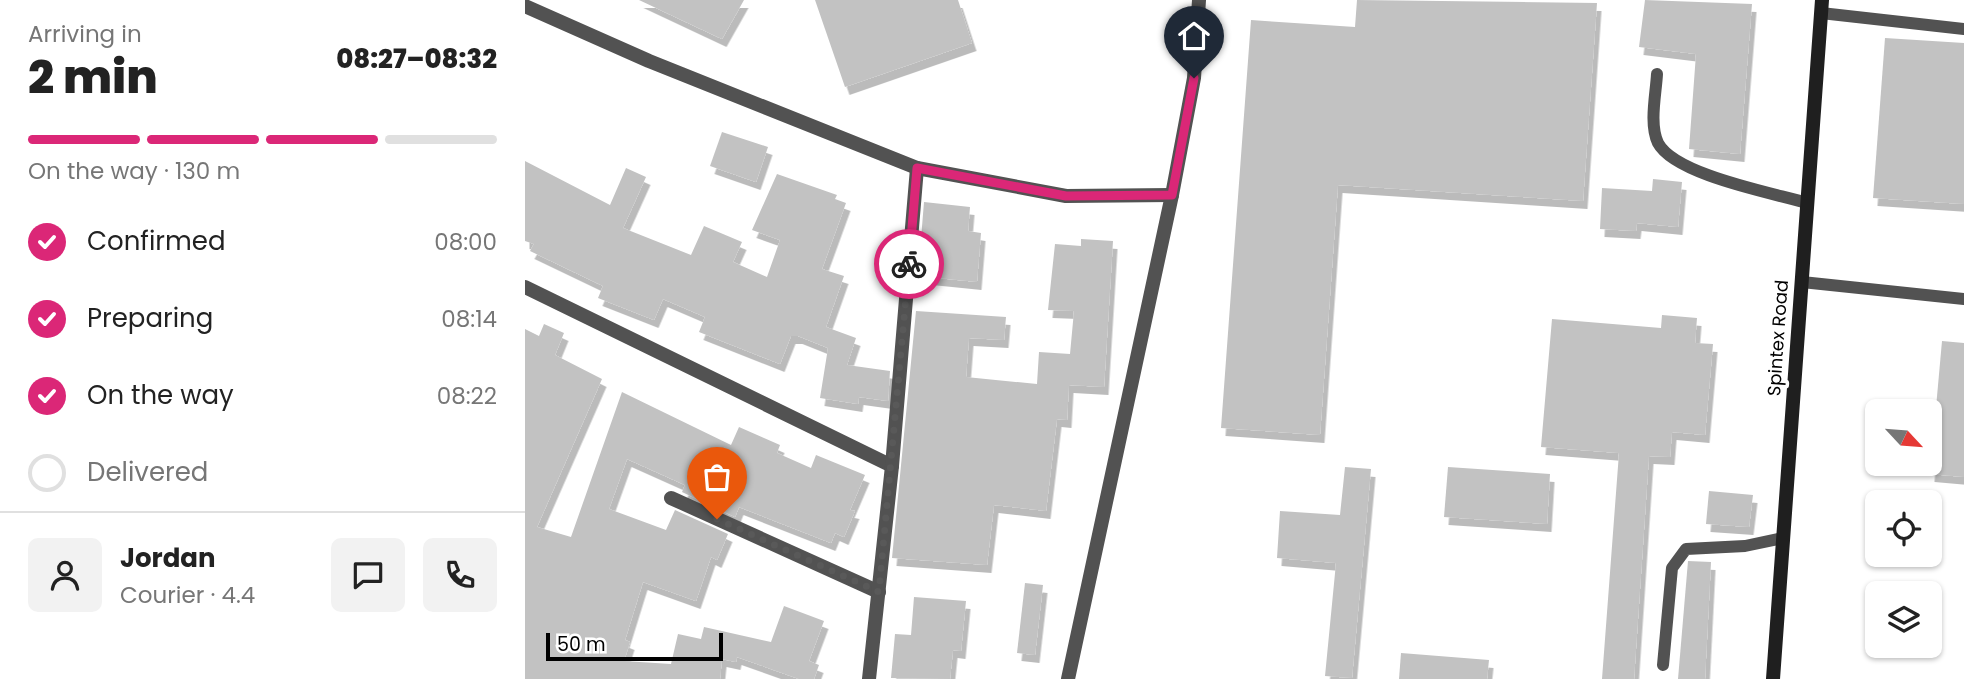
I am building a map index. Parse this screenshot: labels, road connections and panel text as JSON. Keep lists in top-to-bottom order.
{
  "streets": {
    "main road": ["Spintex Road"]
  },
  "scale_bar": "50 m",
  "north": "bottom right",
  "page": {
    "heading": ["2 min", "Arriving in", "08:27–08:32"],
    "panel": ["Jordan", "Courier · 4.4"],
    "bar": "On the way · 130 m",
    "list": [
      ["Confirmed", "08:00"],
      ["Preparing", "08:14"],
      ["On the way", "08:22"],
      "Delivered"
    ],
    "scale": "50 m"
  }
}
